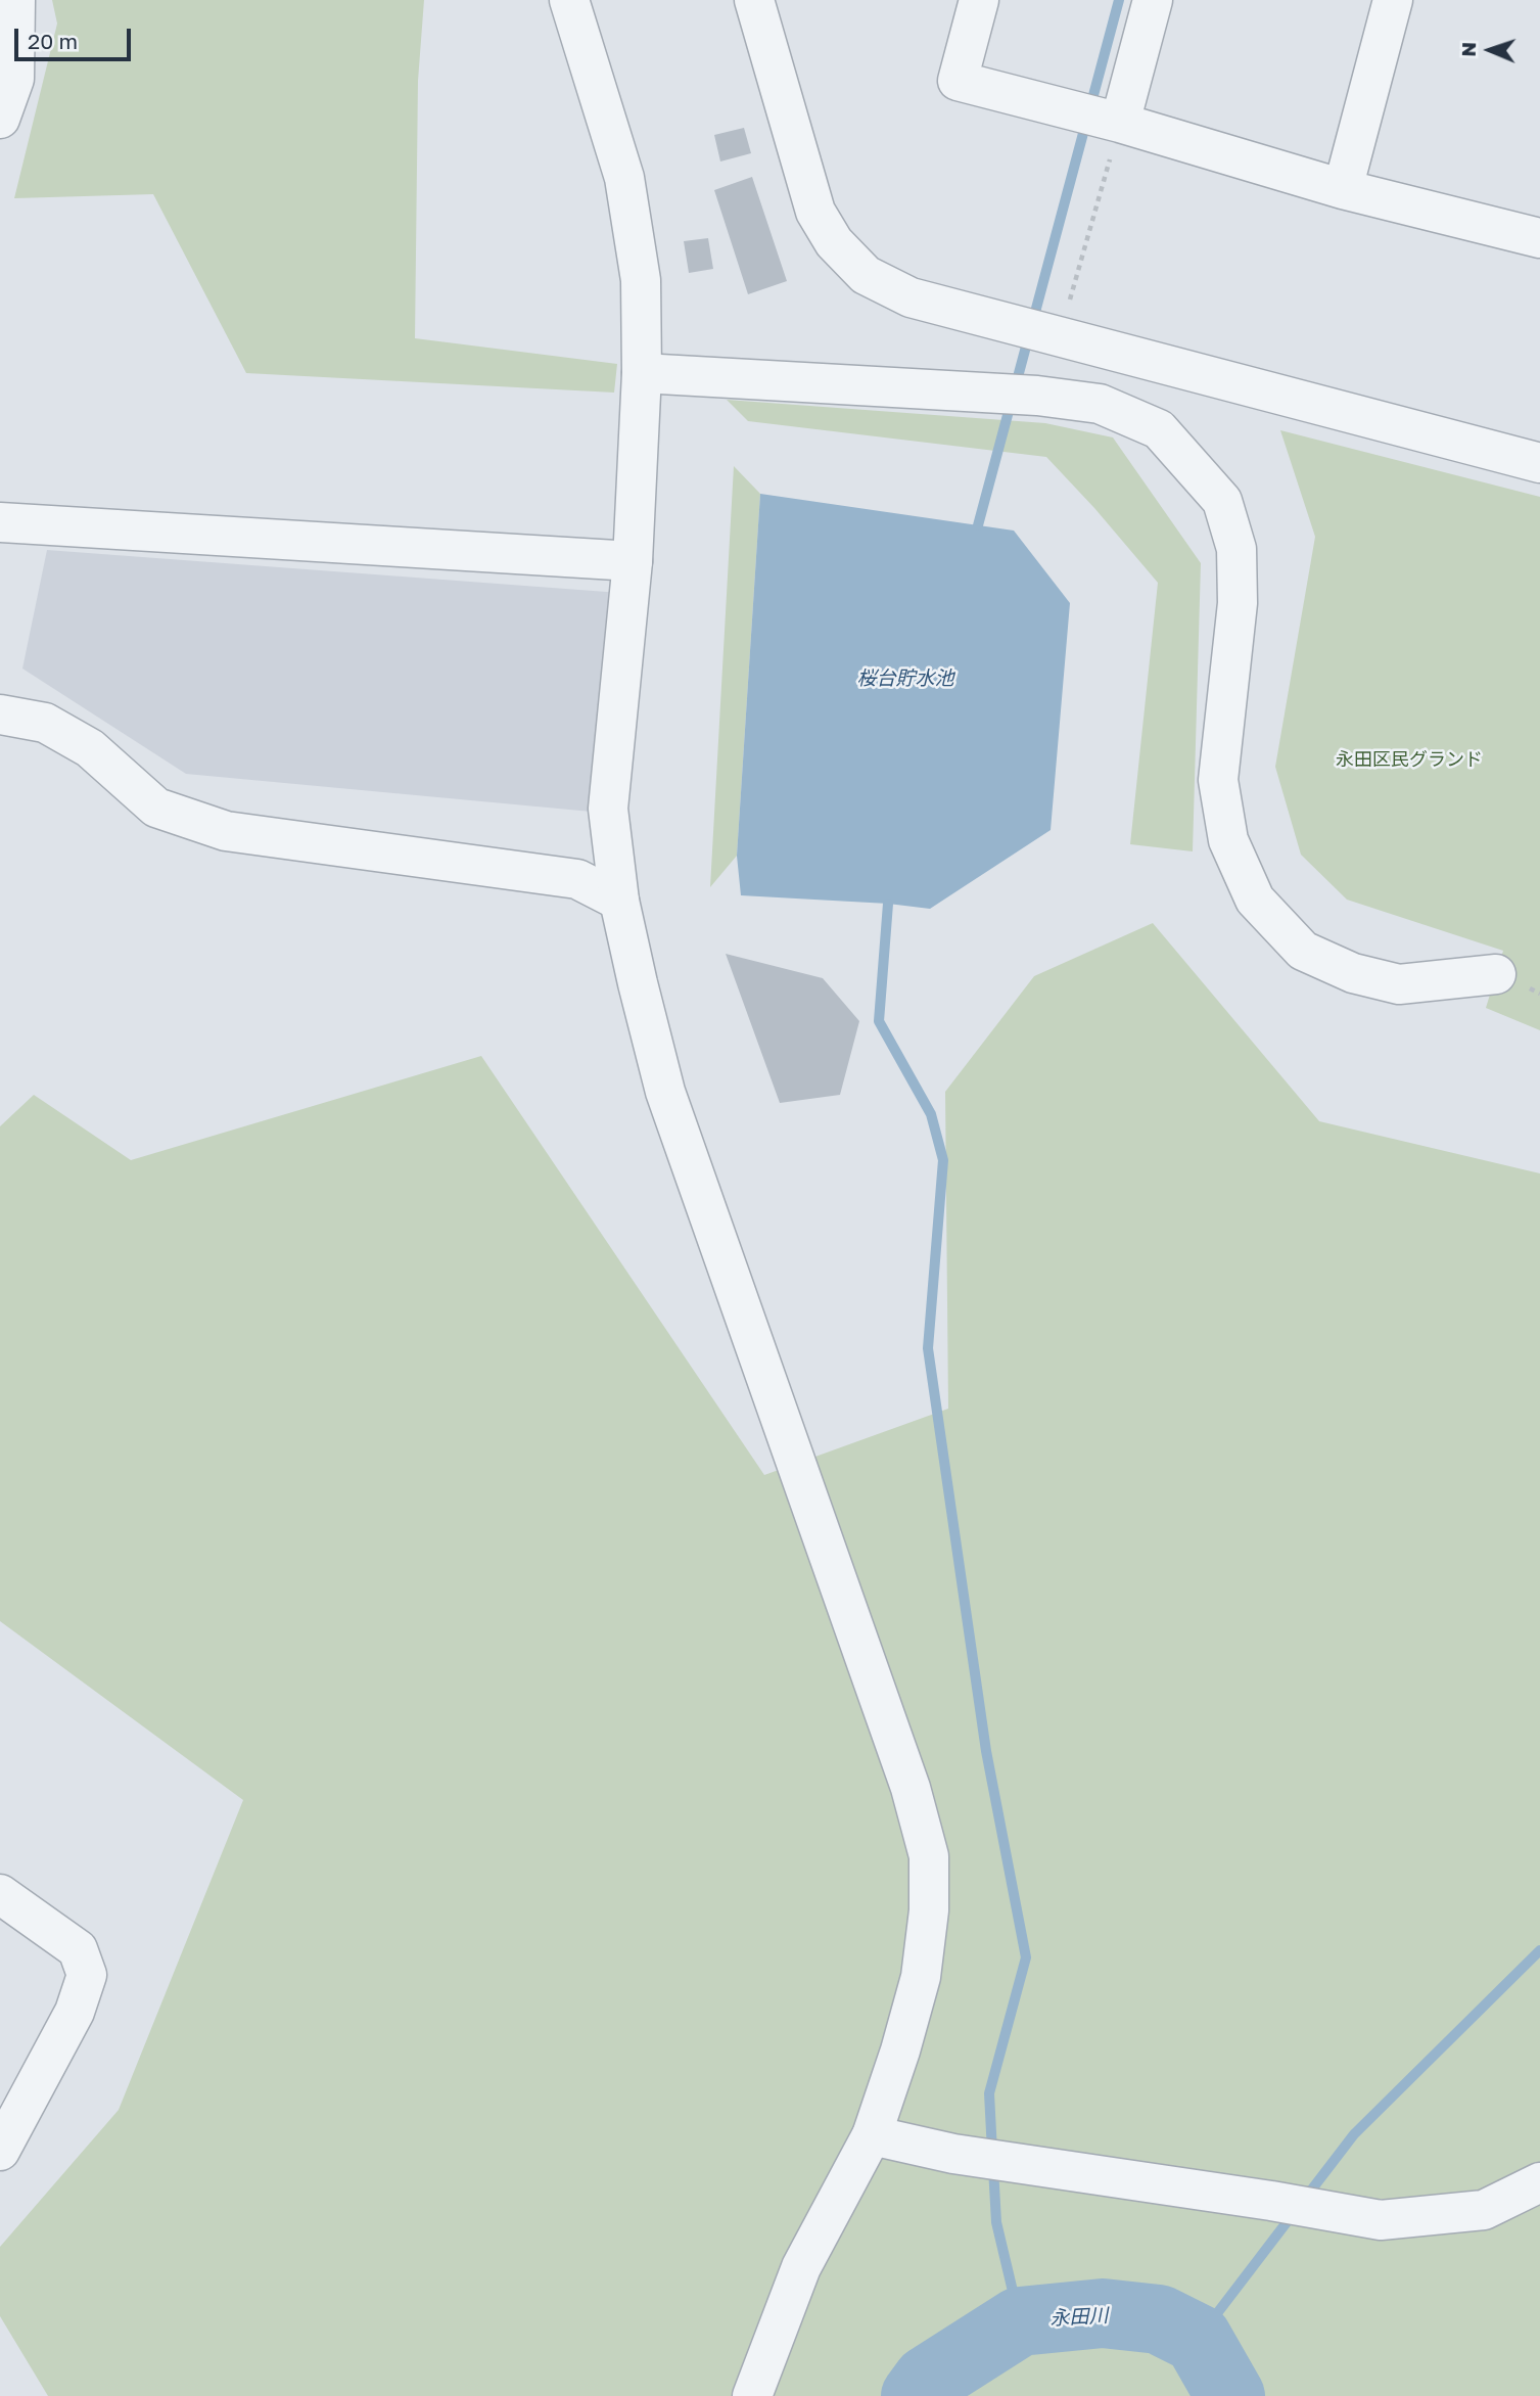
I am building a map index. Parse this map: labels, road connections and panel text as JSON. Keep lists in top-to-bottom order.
{
  "water": ["桜台貯水池", "永田川"],
  "parks": ["永田区民グランド"],
  "scale_bar": "20 m",
  "north": "left"
}
